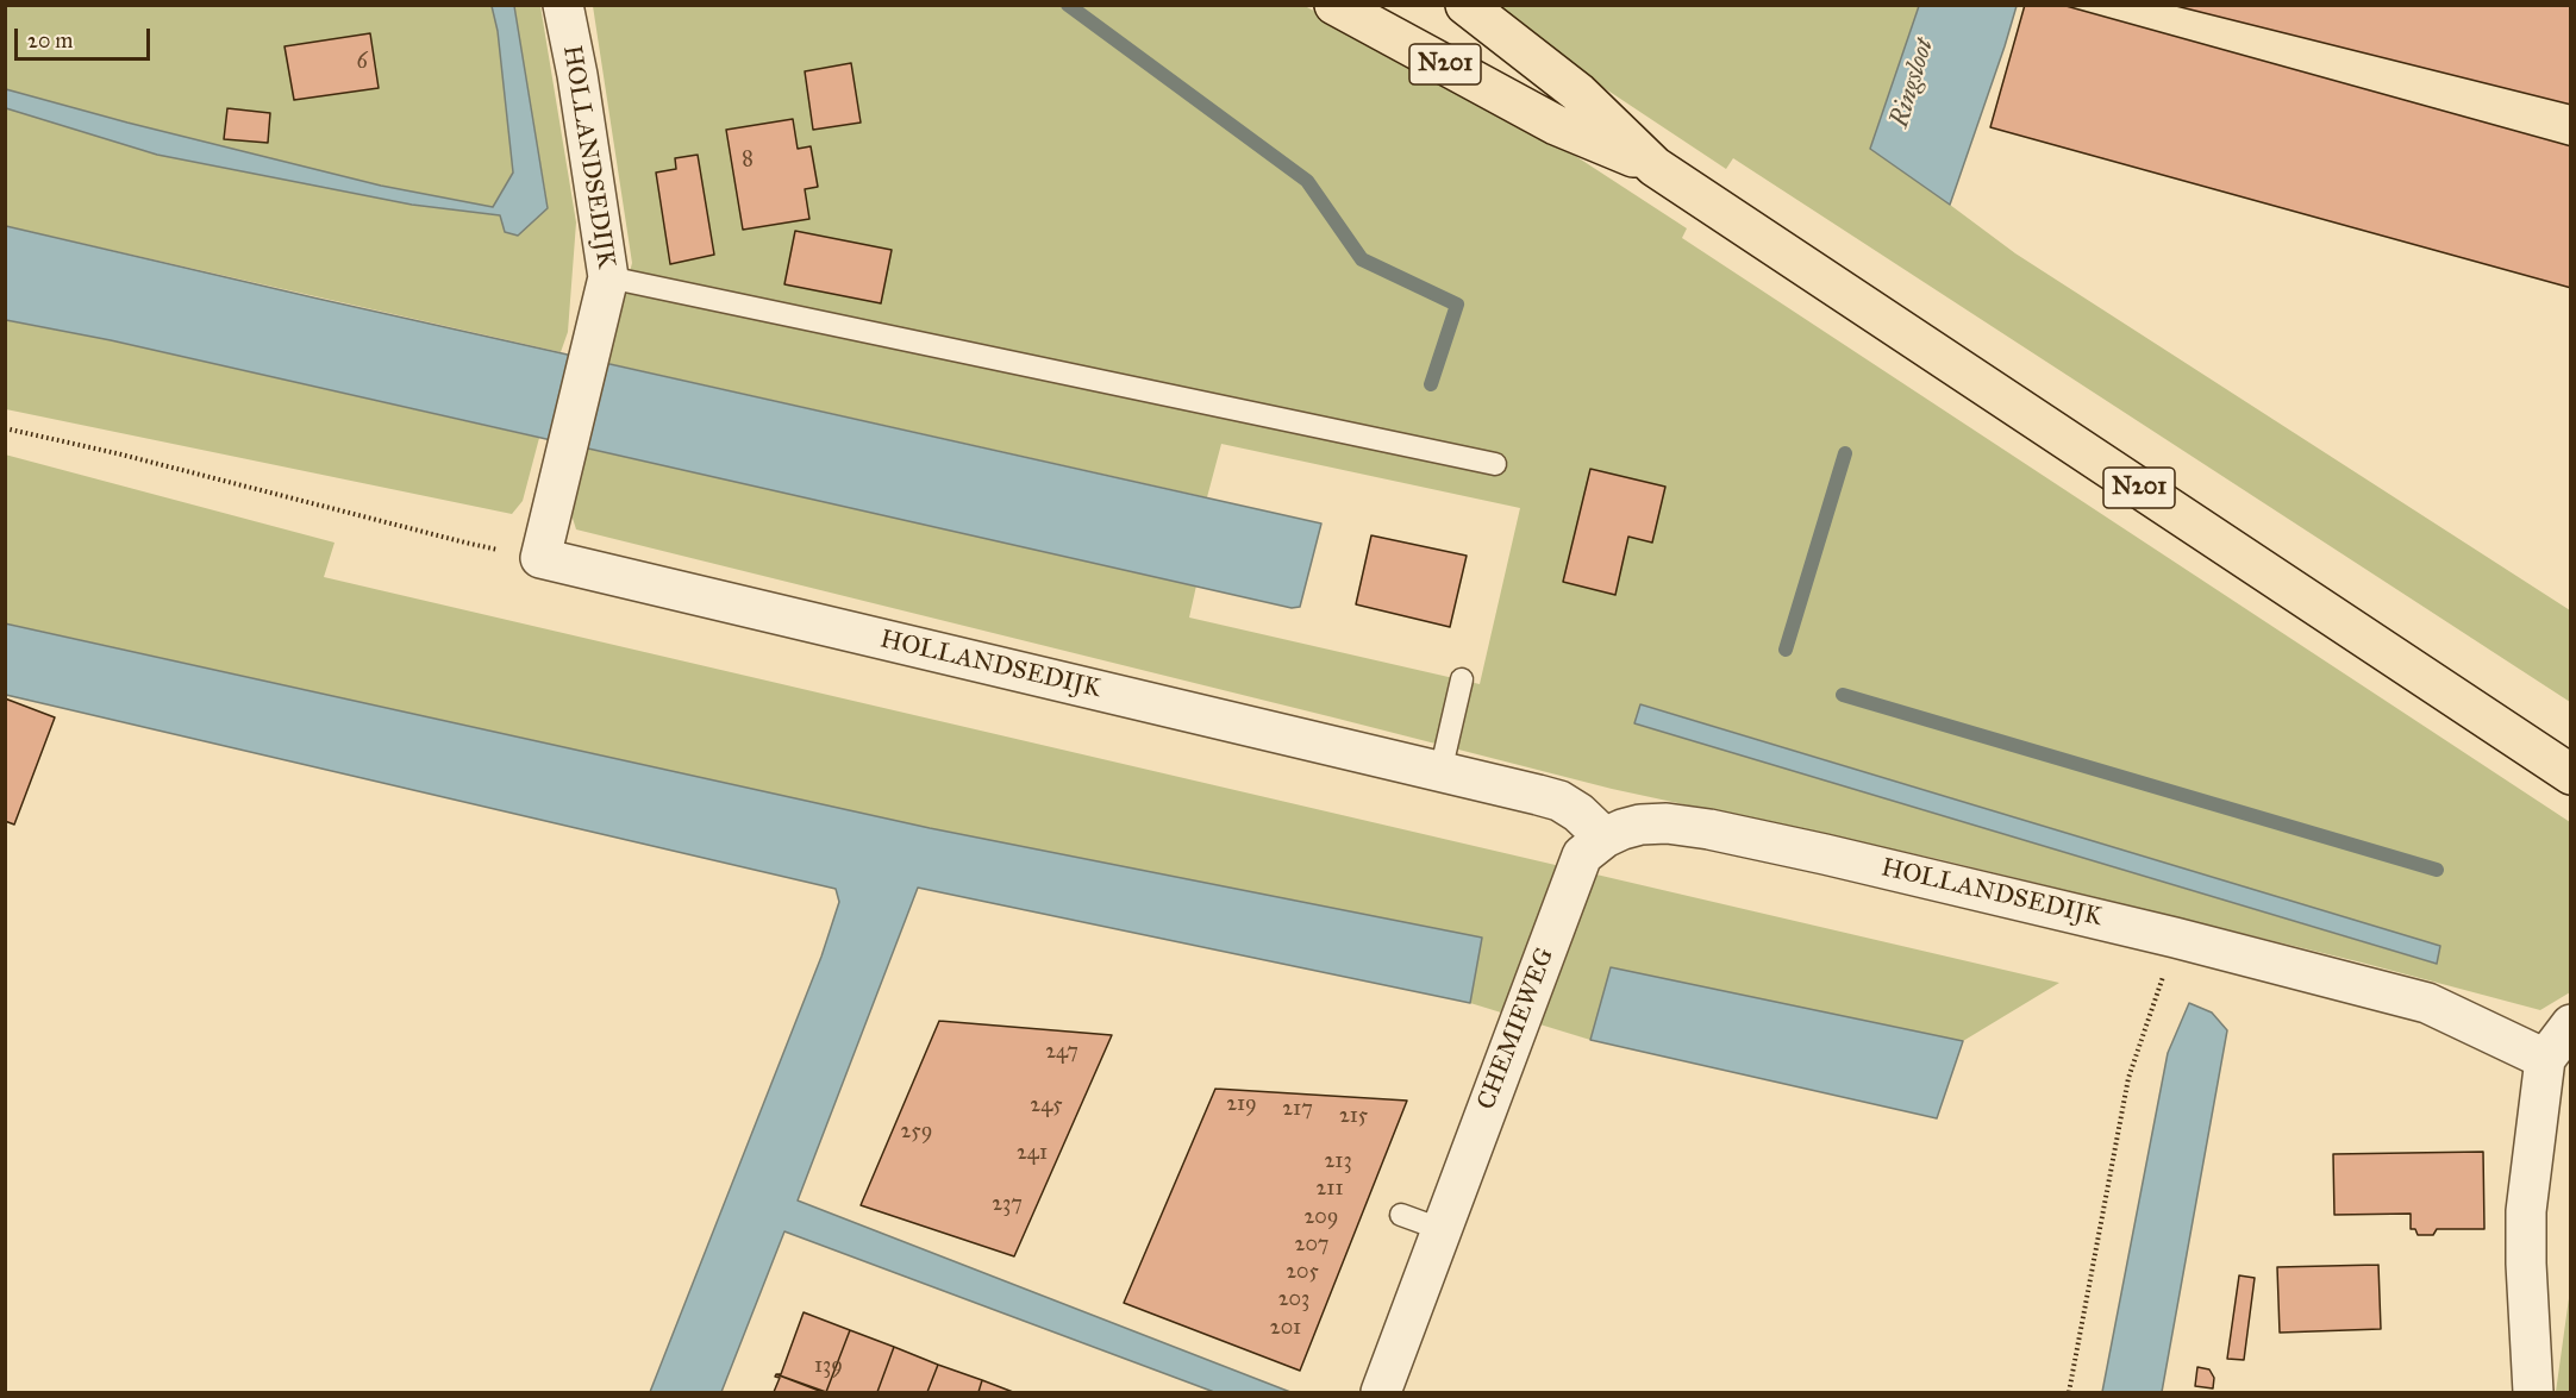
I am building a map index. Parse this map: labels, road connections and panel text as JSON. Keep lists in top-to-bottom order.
{
  "streets": {
    "main road": ["N201"],
    "street": ["HOLLANDSEDIJK", "CHEMIEWEG"]
  },
  "crossings": [
    ["HOLLANDSEDIJK", "CHEMIEWEG"]
  ],
  "water": ["Ringsloot"],
  "house_numbers": [
    "6",
    "8",
    "247",
    "219",
    "245",
    "217",
    "215",
    "259",
    "241",
    "213",
    "211",
    "237",
    "209",
    "207",
    "205",
    "203",
    "201",
    "139"
  ],
  "scale_bar": "20 m"
}
